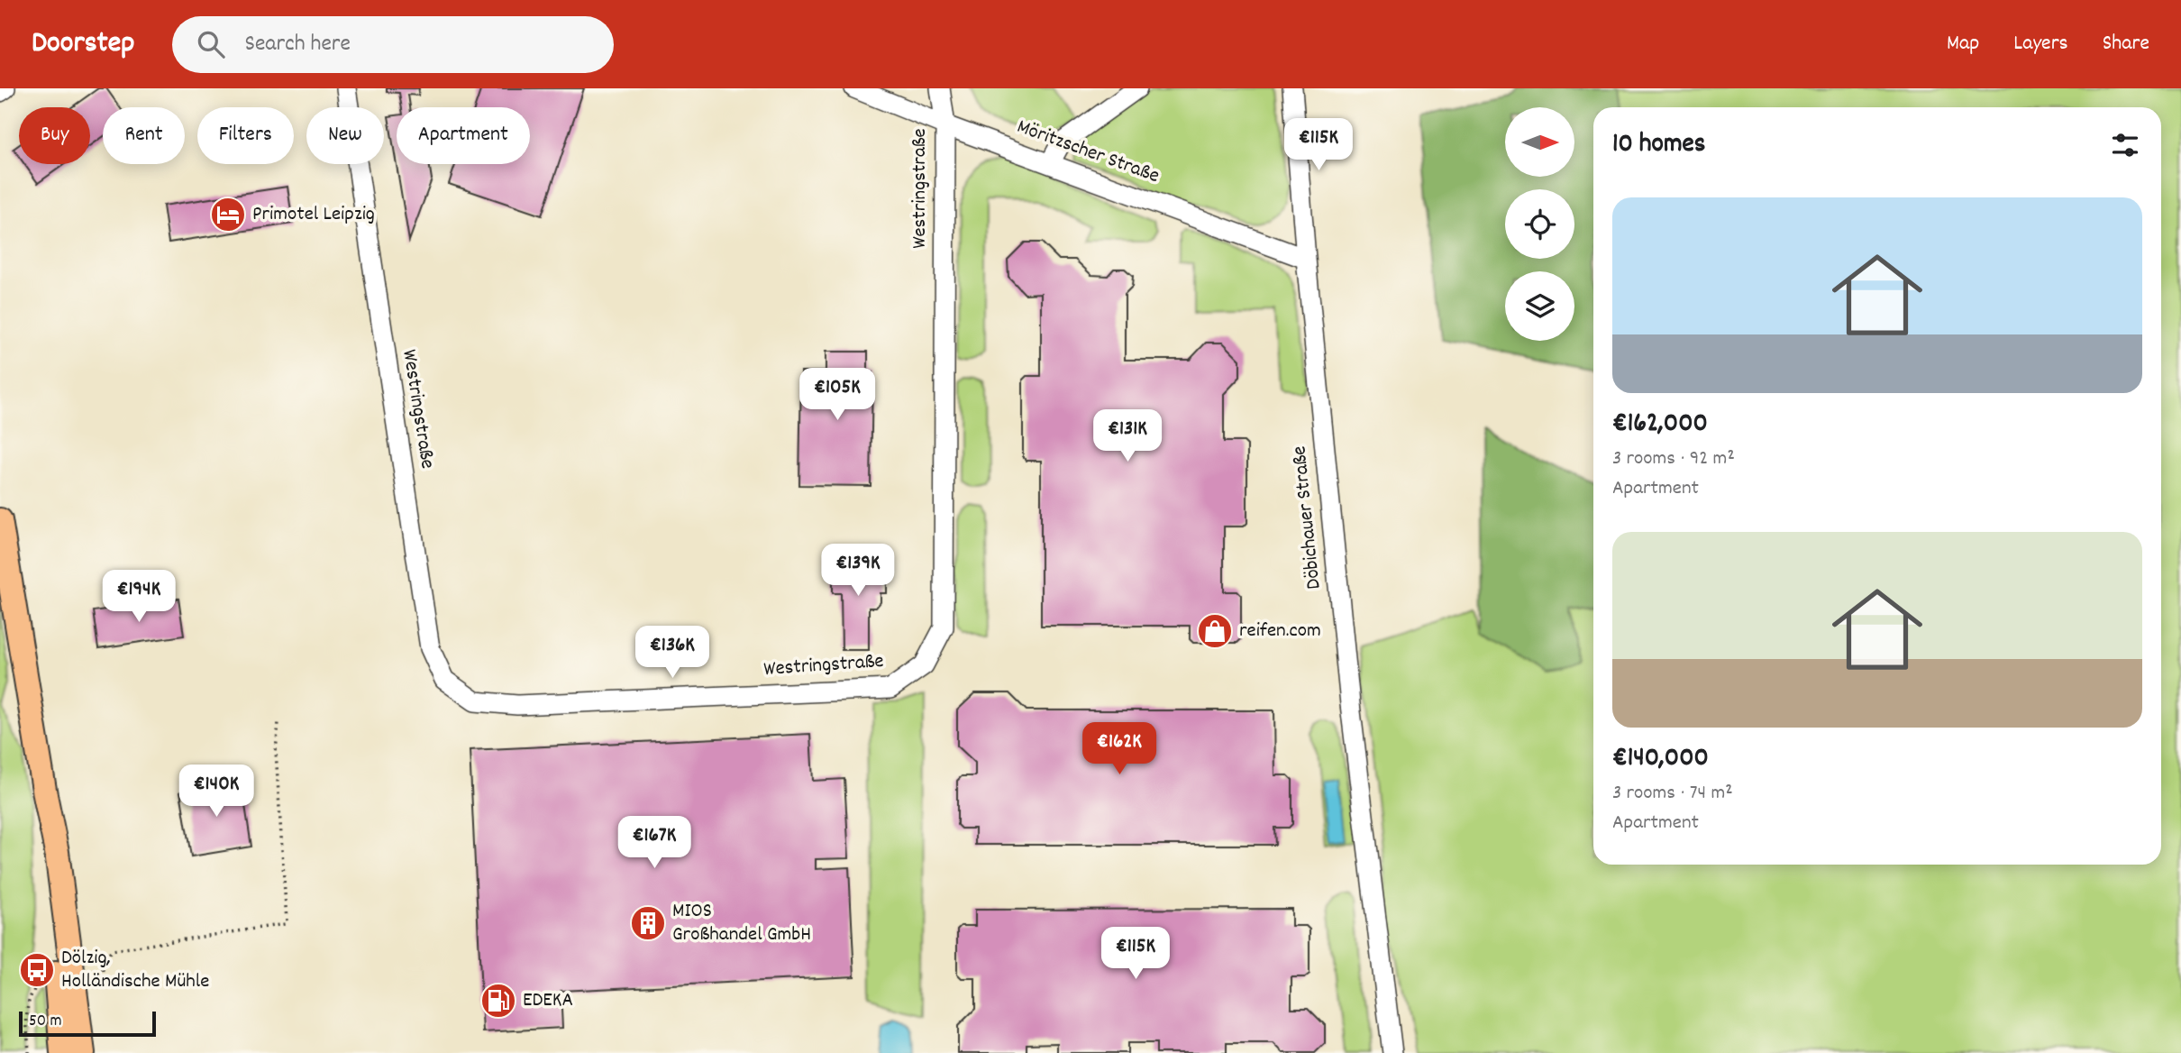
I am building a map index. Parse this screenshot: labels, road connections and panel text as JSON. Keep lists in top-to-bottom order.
{
  "streets": {
    "street": ["Möritzscher Straße", "Westringstraße", "Döbichauer Straße"]
  },
  "crossings": [
    ["Möritzscher Straße", "Westringstraße"],
    ["Möritzscher Straße", "Döbichauer Straße"]
  ],
  "places": {
    "hotel": ["Primotel Leipzig"],
    "shop": ["reifen.com"],
    "building": ["MIOS Großhandel GmbH"],
    "bus stop": ["Dölzig, Holländische Mühle"],
    "fuel station": ["EDEKA"]
  },
  "scale_bar": "50 m",
  "north": "right",
  "page": {
    "header": "Doorstep",
    "search": "Search here",
    "nav": ["Map", "Layers", "Share"],
    "chip": [
      "Buy",
      "Rent",
      "Filters",
      "New",
      "Apartment"
    ],
    "heading": "10 homes",
    "price": [
      "€115K",
      "€105K",
      "€131K",
      "€139K",
      "€194K",
      "€136K",
      "€162K",
      "€140K",
      "€167K",
      "€115K"
    ],
    "list": [
      {
        "name": "€162,000",
        "note": "3 rooms · 92 m² · Apartment"
      },
      {
        "name": "€140,000",
        "note": "3 rooms · 74 m² · Apartment"
      }
    ],
    "scale": "50 m"
  }
}
